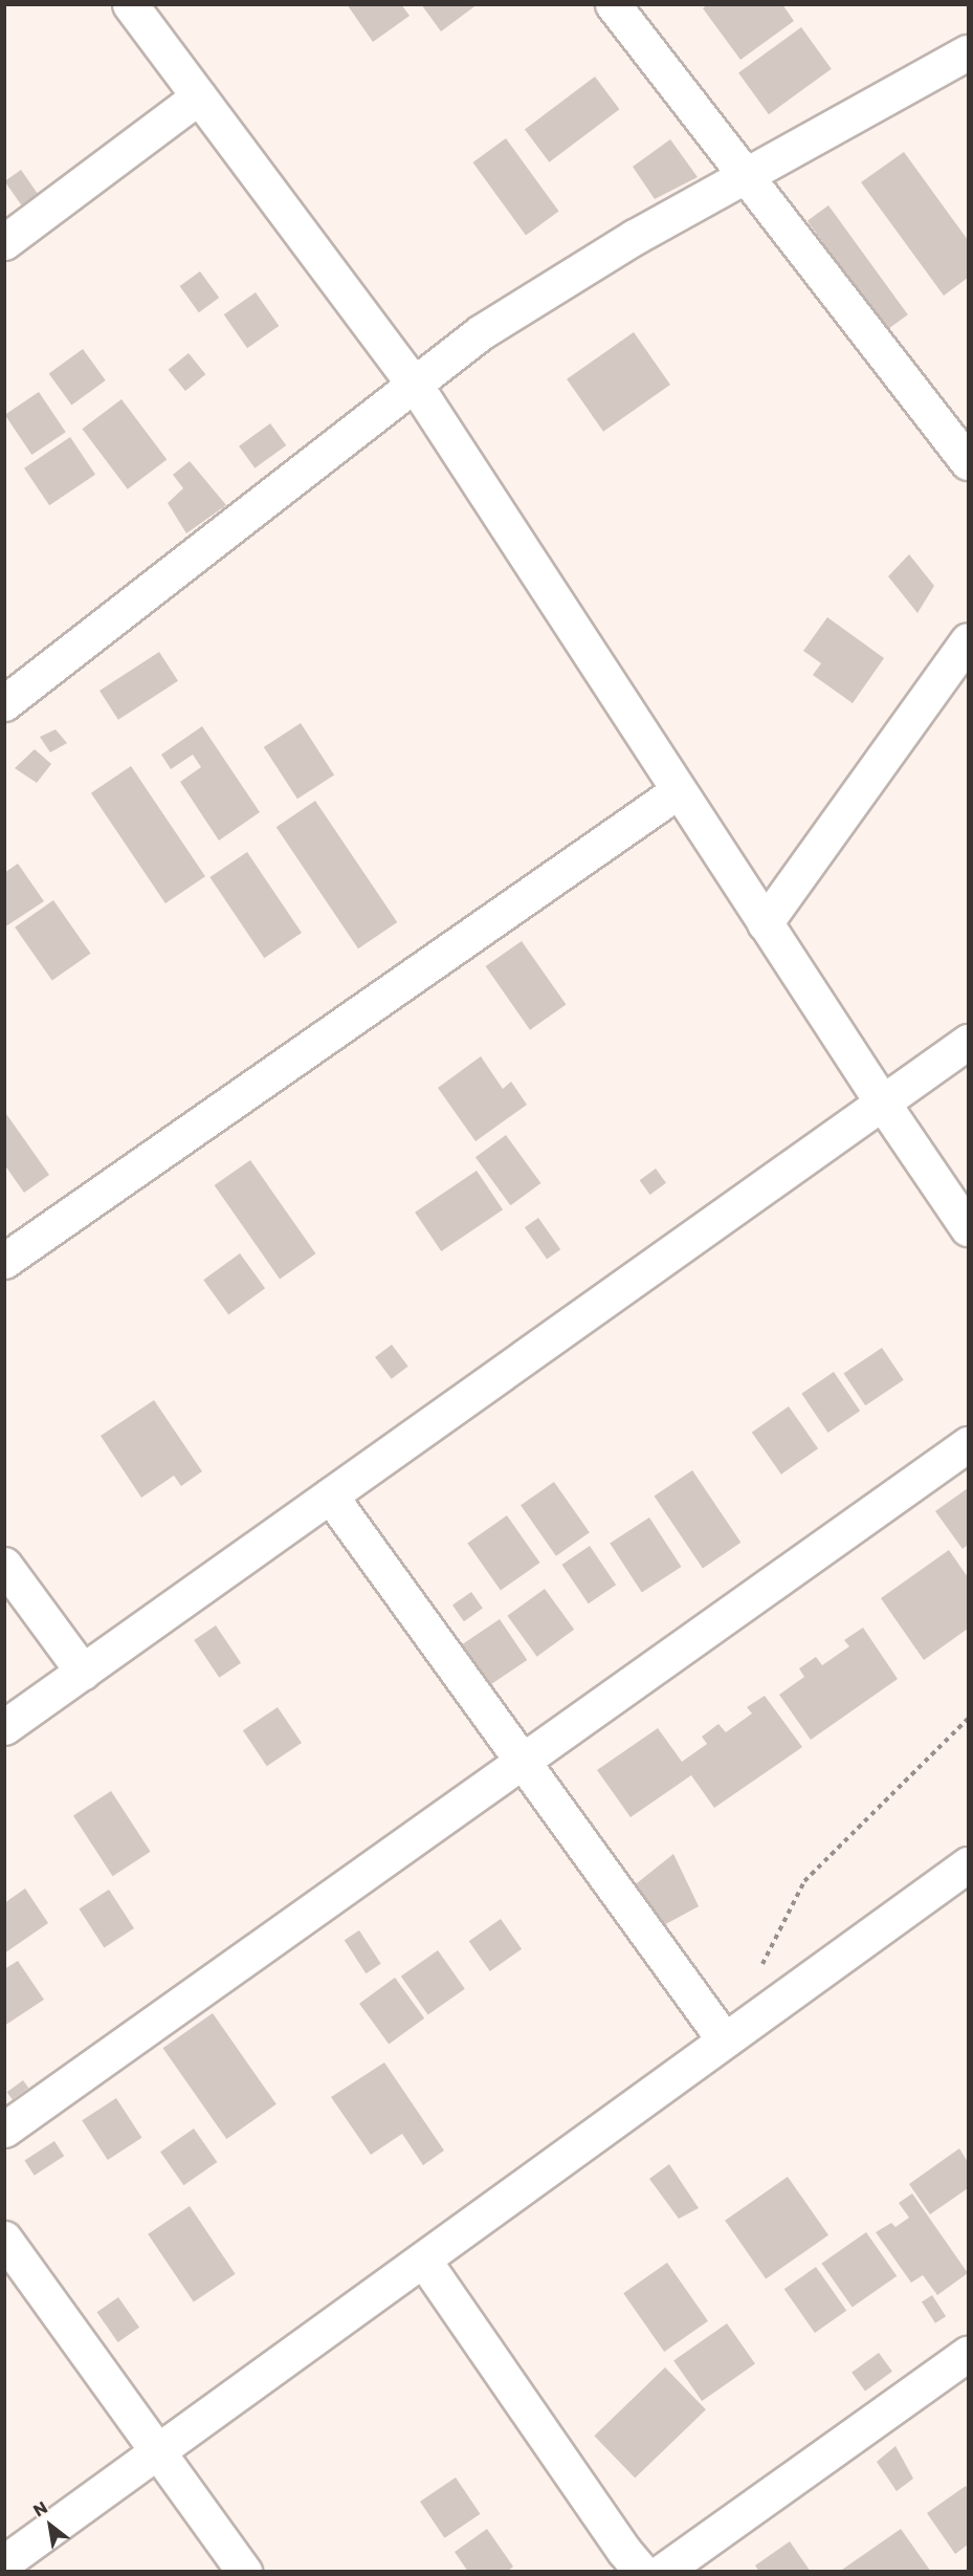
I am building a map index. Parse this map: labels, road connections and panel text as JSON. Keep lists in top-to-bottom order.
{
  "north": "top left"
}
